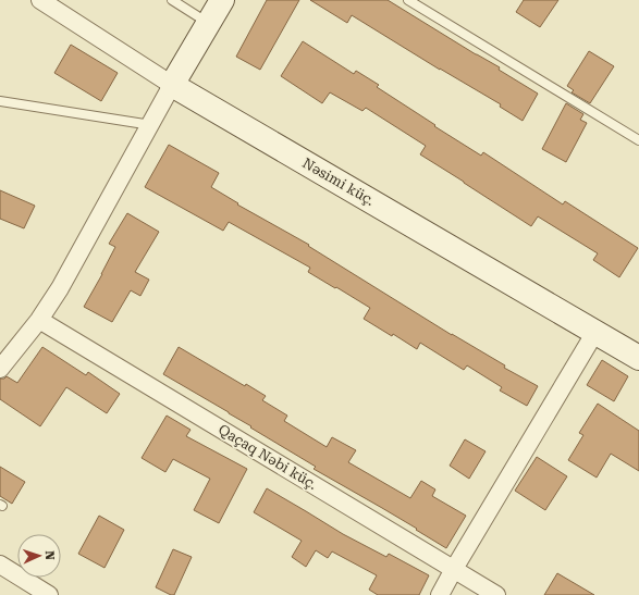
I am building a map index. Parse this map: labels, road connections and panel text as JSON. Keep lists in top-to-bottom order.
{
  "streets": {
    "street": ["Nəsimi küç.", "Qaçaq Nəbi küç."]
  },
  "north": "right"
}
